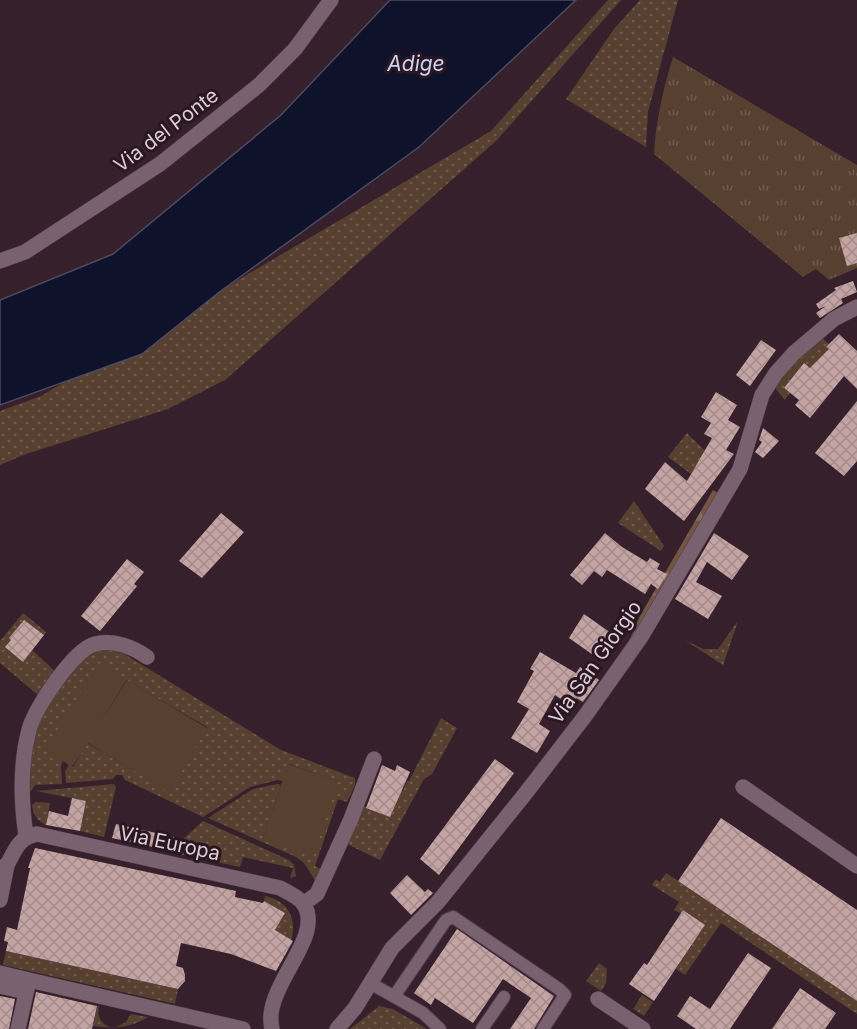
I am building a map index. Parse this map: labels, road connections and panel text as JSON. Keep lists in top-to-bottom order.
{
  "streets": {
    "street": ["Via del Ponte", "Via San Giorgio", "Via Europa"]
  },
  "water": ["Adige"]
}
